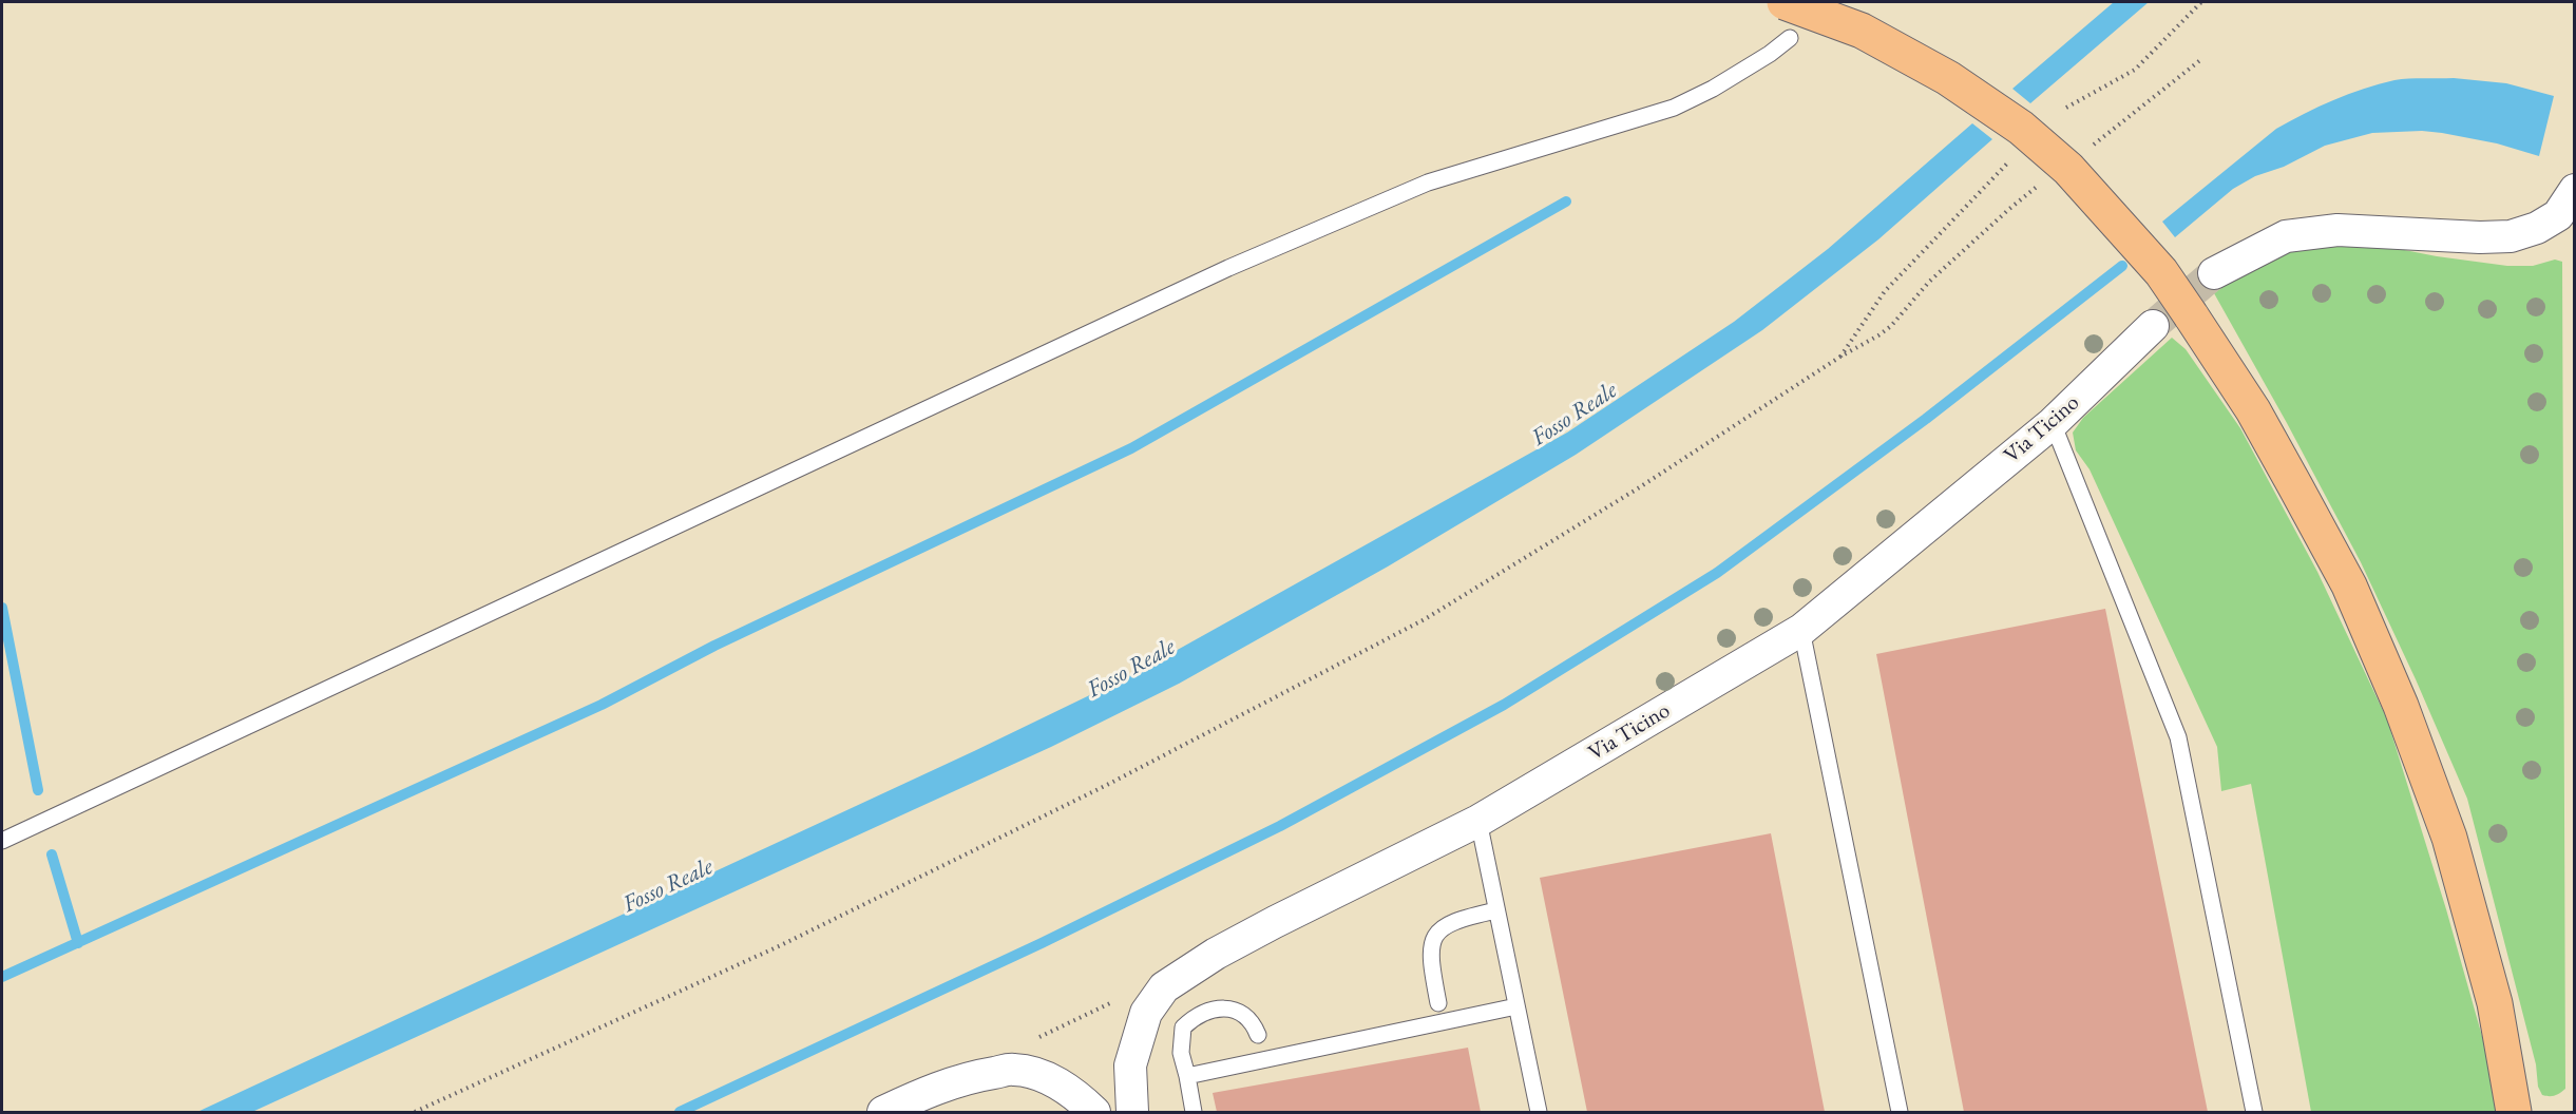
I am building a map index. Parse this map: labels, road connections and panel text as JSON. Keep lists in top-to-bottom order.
{
  "streets": {
    "street": ["Via Ticino"]
  },
  "water": ["Fosso Reale"]
}
